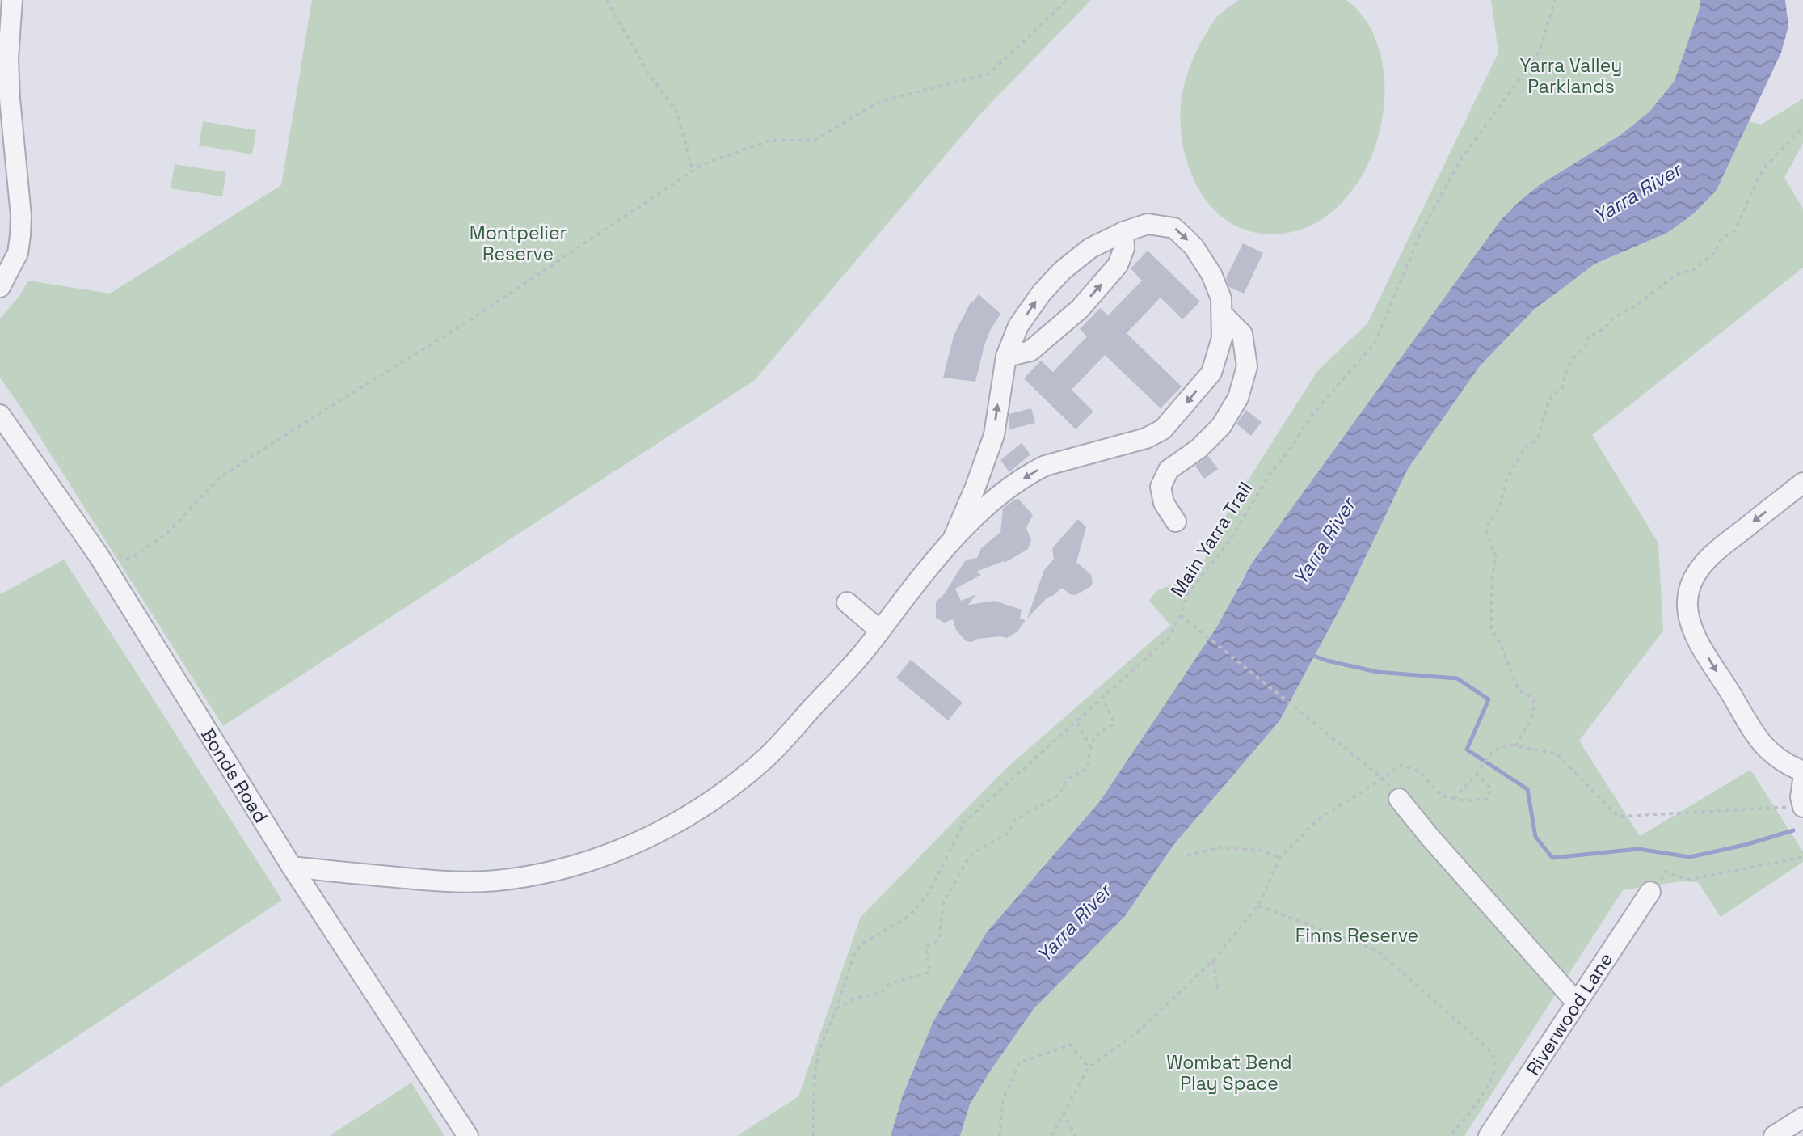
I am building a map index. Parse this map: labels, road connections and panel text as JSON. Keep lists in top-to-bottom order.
{
  "streets": {
    "street": ["Bonds Road", "Riverwood Lane"],
    "path": ["Main Yarra Trail"]
  },
  "water": ["Yarra River"],
  "parks": [
    "Yarra Valley Parklands",
    "Montpelier Reserve",
    "Finns Reserve",
    "Wombat Bend Play Space"
  ]
}
